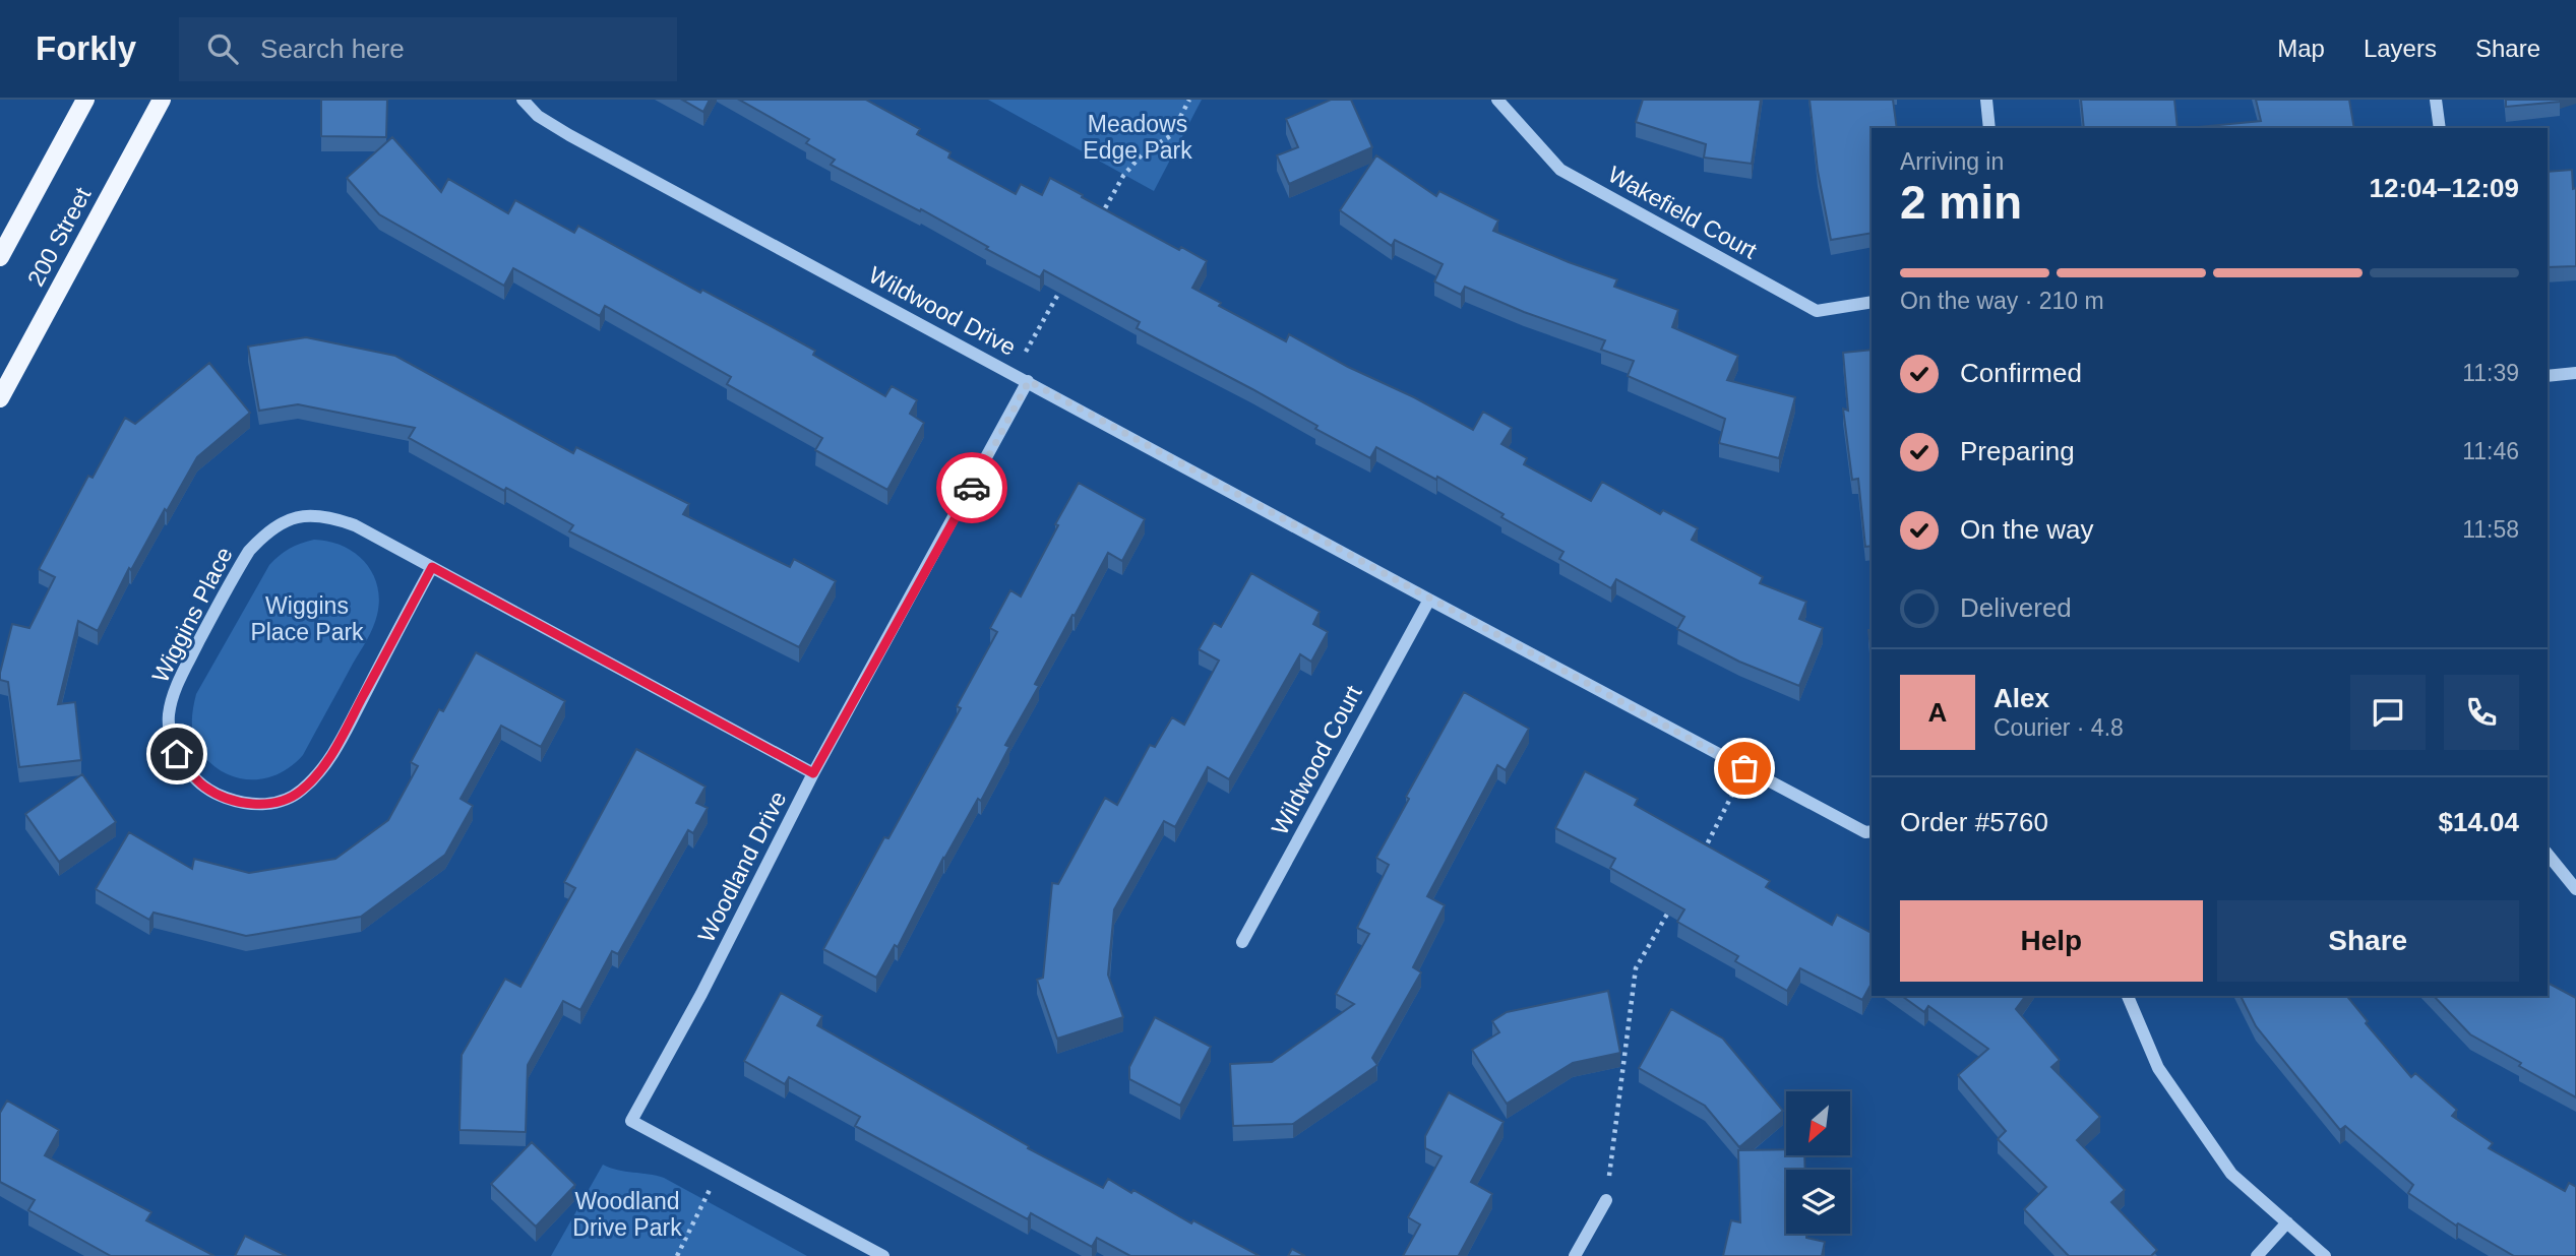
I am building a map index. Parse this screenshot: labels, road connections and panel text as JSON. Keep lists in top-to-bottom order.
{
  "streets": {
    "main road": ["200 Street"],
    "street": [
      "Wakefield Court",
      "Wildwood Drive",
      "Wiggins Place",
      "Wildwood Court",
      "Woodland Drive"
    ]
  },
  "crossings": [
    ["Wildwood Drive", "Wildwood Court"],
    ["Wildwood Drive", "Woodland Drive"],
    ["Wiggins Place", "Woodland Drive"]
  ],
  "parks": ["Meadows Edge Park", "Wiggins Place Park", "Woodland Drive Park"],
  "north": "bottom left",
  "page": {
    "header": "Forkly",
    "search": "Search here",
    "nav": ["Map", "Layers", "Share"],
    "heading": ["2 min", "Arriving in", "12:04–12:09"],
    "panel": [
      "Alex",
      "Courier · 4.8",
      "Order #5760",
      "$14.04"
    ],
    "bar": "On the way · 210 m",
    "list": [
      ["Confirmed", "11:39"],
      ["Preparing", "11:46"],
      ["On the way", "11:58"],
      "Delivered"
    ],
    "round": "A",
    "buttons": ["Help", "Share"]
  }
}
